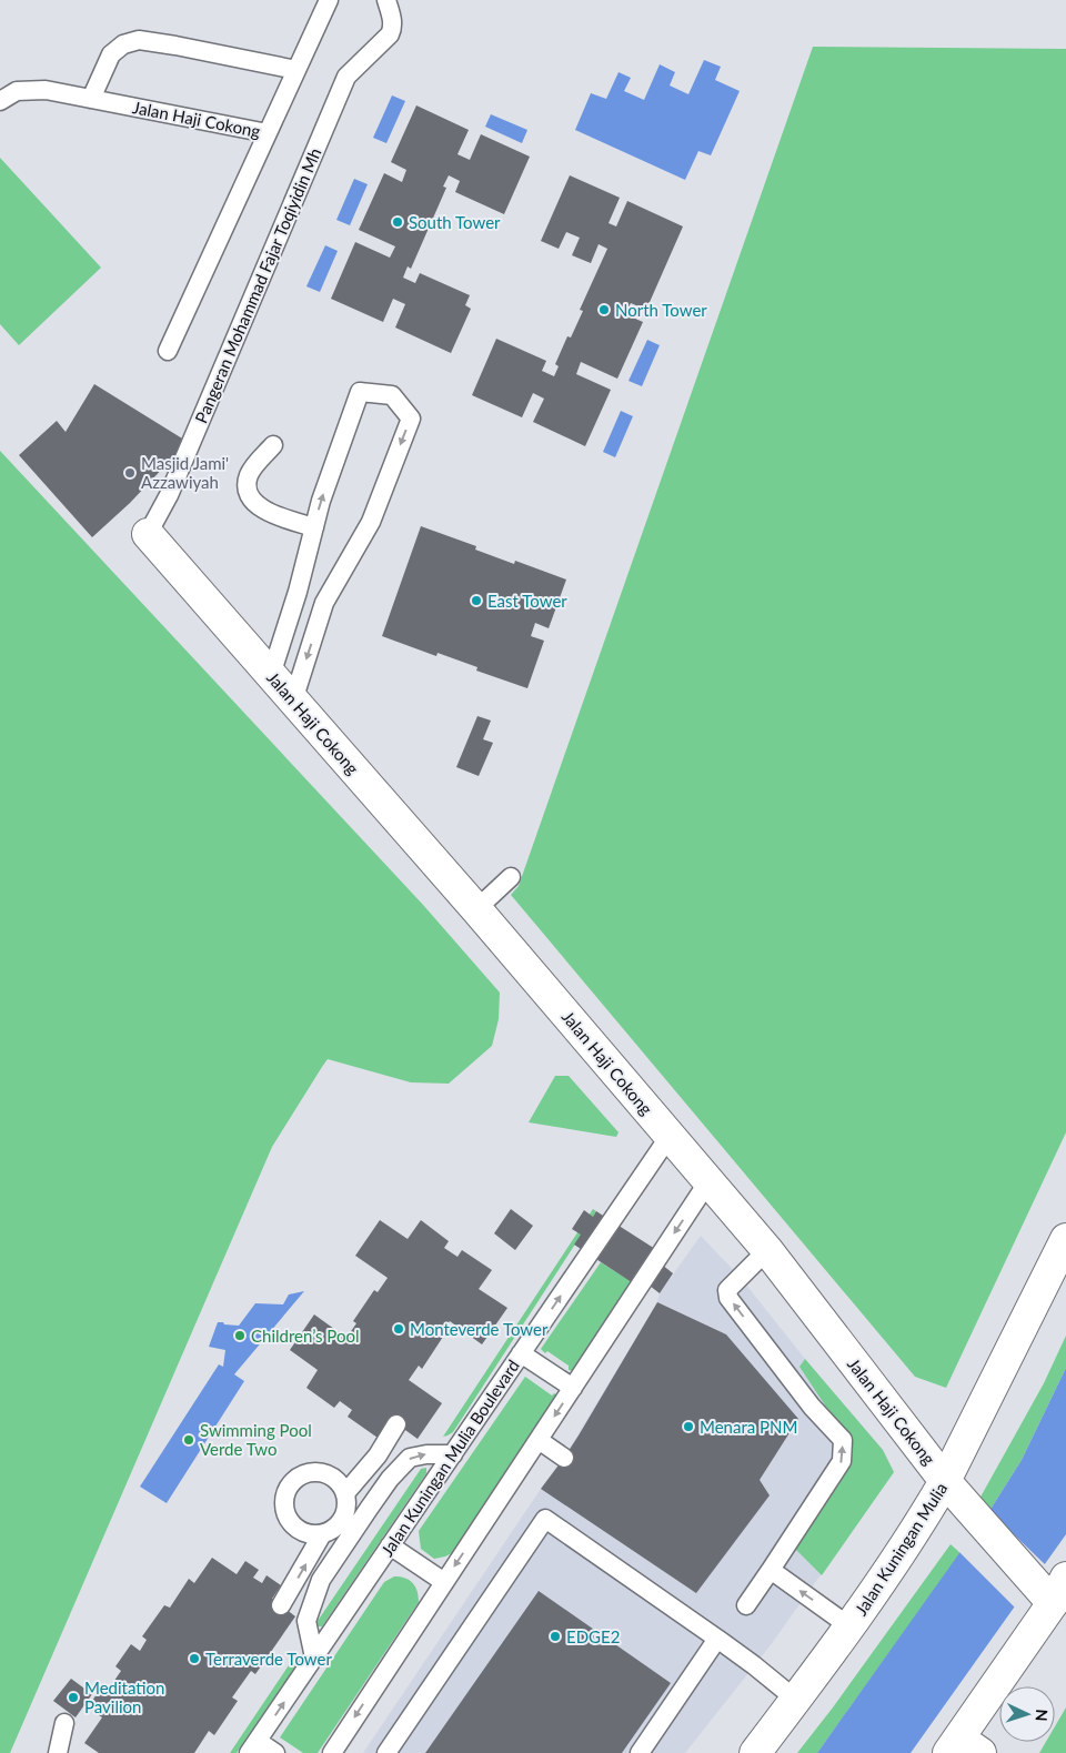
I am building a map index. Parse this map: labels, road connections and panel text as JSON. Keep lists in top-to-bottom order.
{
  "streets": {
    "street": ["Jalan Haji Cokong", "Jalan Kuningan Mulia"],
    "lane": ["Pangeran Mohammad Fajar Toqiyidin Mh", "Jalan Kuningan Mulia Boulevard"]
  },
  "crossings": [
    ["Jalan Haji Cokong", "Pangeran Mohammad Fajar Toqiyidin Mh"],
    ["Jalan Haji Cokong", "Jalan Kuningan Mulia Boulevard"],
    ["Jalan Haji Cokong", "Jalan Kuningan Mulia"]
  ],
  "places": [
    "South Tower",
    "North Tower",
    "Masjid Jami' Azzawiyah",
    "East Tower",
    "Monteverde Tower",
    "Children’s Pool",
    "Menara PNM",
    "Swimming Pool Verde Two",
    "EDGE2",
    "Terraverde Tower",
    "Meditation Pavilion"
  ],
  "north": "right"
}
